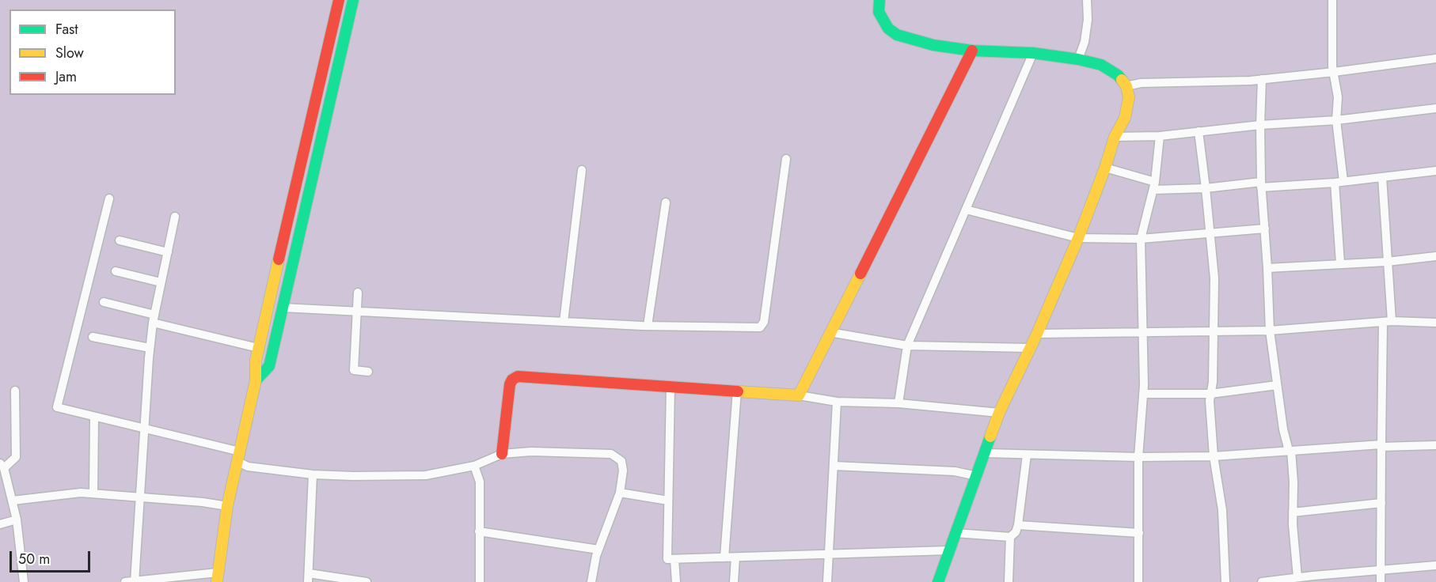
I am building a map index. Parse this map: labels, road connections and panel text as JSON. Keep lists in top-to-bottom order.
{
  "legend": ["Fast", "Slow", "Jam"],
  "scale_bar": "50 m"
}
